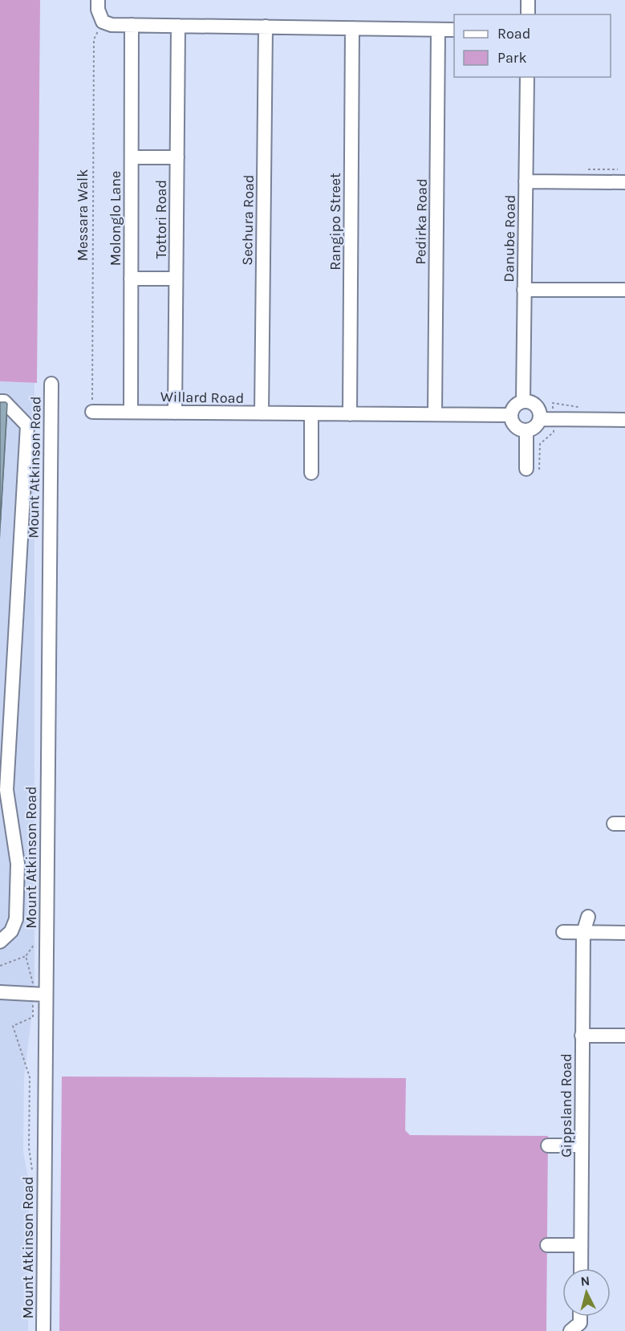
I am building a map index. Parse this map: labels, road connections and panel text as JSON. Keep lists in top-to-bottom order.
{
  "streets": {
    "street": [
      "Molonglo Lane",
      "Tottori Road",
      "Sechura Road",
      "Rangipo Street",
      "Pedirka Road",
      "Danube Road",
      "Willard Road",
      "Mount Atkinson Road",
      "Gippsland Road"
    ],
    "path": ["Messara Walk"]
  },
  "crossings": [
    ["Messara Walk", "Willard Road"],
    ["Molonglo Lane", "Willard Road"],
    ["Tottori Road", "Willard Road"],
    ["Sechura Road", "Willard Road"],
    ["Rangipo Street", "Willard Road"],
    ["Pedirka Road", "Willard Road"],
    ["Danube Road", "Willard Road"]
  ],
  "legend": ["Road", "Park"],
  "north": "top"
}
